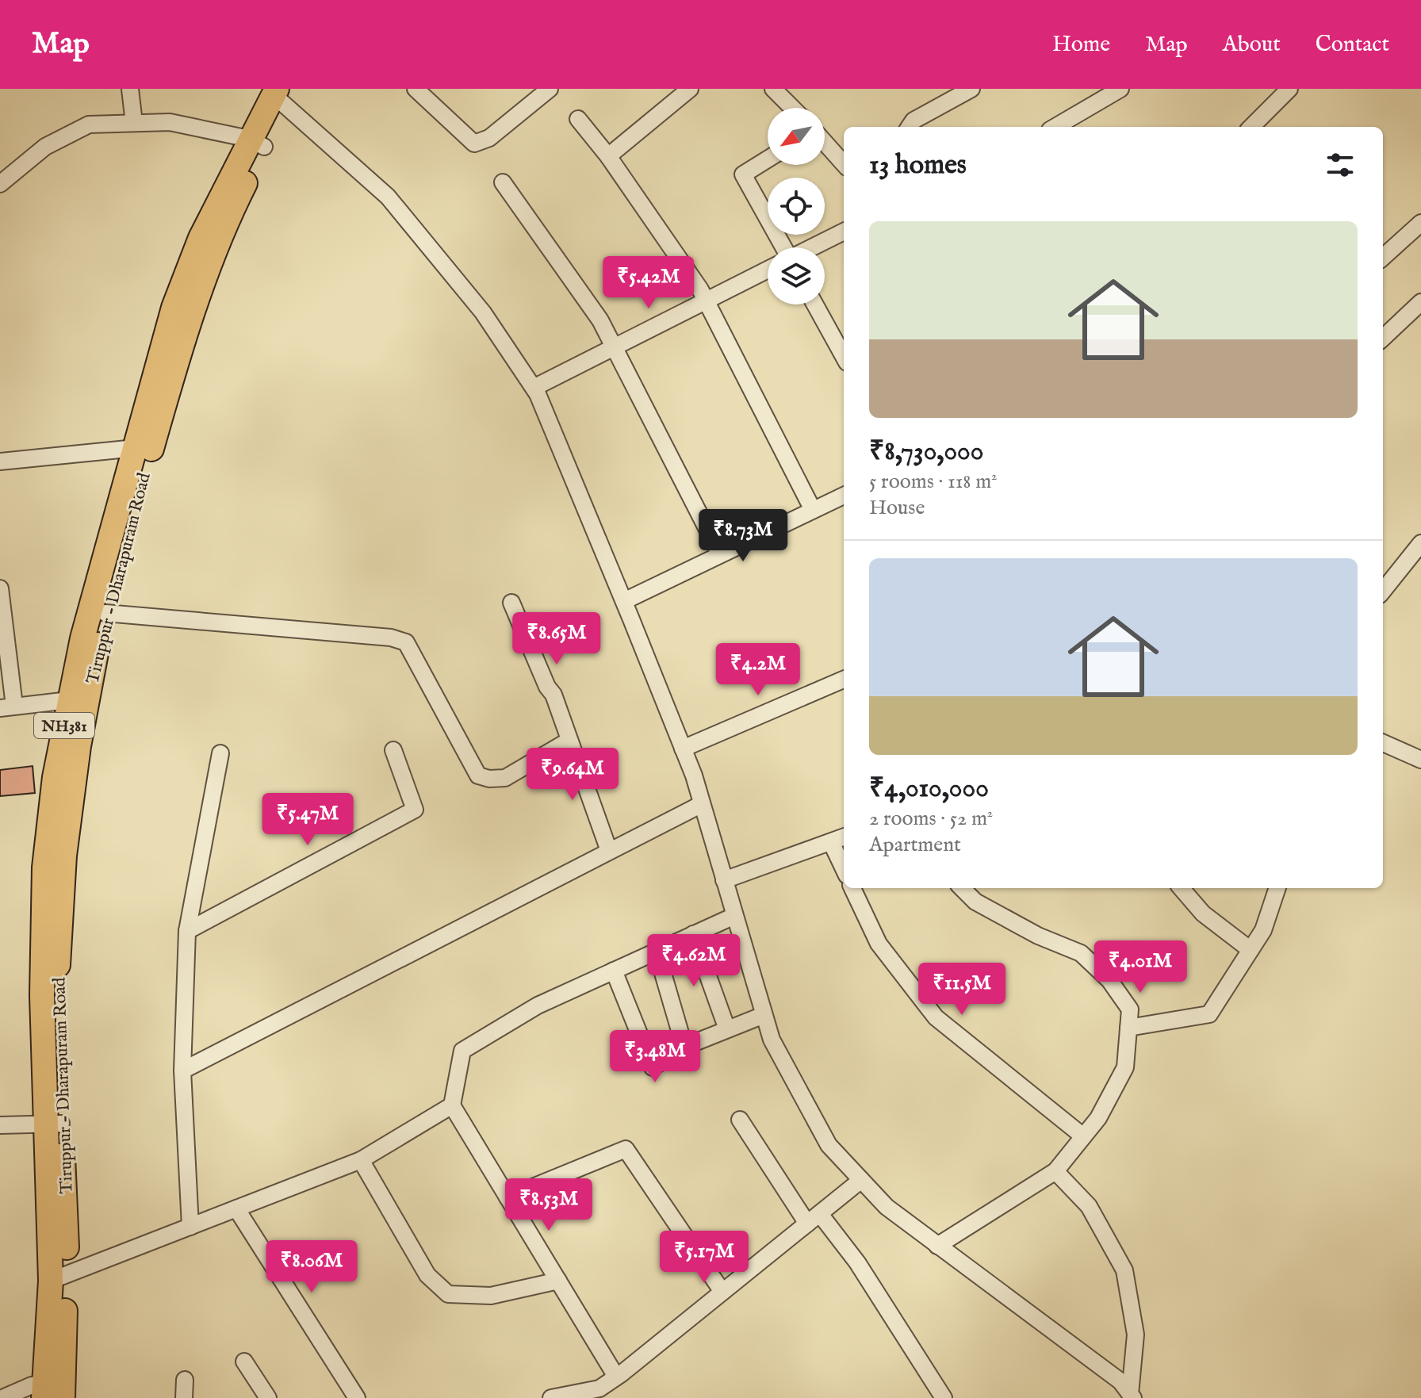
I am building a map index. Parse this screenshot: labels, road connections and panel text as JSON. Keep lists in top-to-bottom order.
{
  "streets": {
    "highway": ["Tiruppur - Dharapuram Road", "NH381"]
  },
  "crossings": [
    ["Tiruppur - Dharapuram Road", "NH381"]
  ],
  "north": "bottom left",
  "page": {
    "header": "Map",
    "nav": [
      "Home",
      "Map",
      "About",
      "Contact"
    ],
    "heading": "13 homes",
    "list": [
      {
        "name": "₹8,730,000",
        "note": "5 rooms · 118 m² · House"
      },
      {
        "name": "₹4,010,000",
        "note": "2 rooms · 52 m² · Apartment"
      }
    ],
    "price": [
      "₹5.42M",
      "₹8.73M",
      "₹8.65M",
      "₹4.2M",
      "₹9.64M",
      "₹5.47M",
      "₹4.62M",
      "₹4.01M",
      "₹11.5M",
      "₹3.48M",
      "₹8.53M",
      "₹5.17M",
      "₹8.06M"
    ]
  }
}
